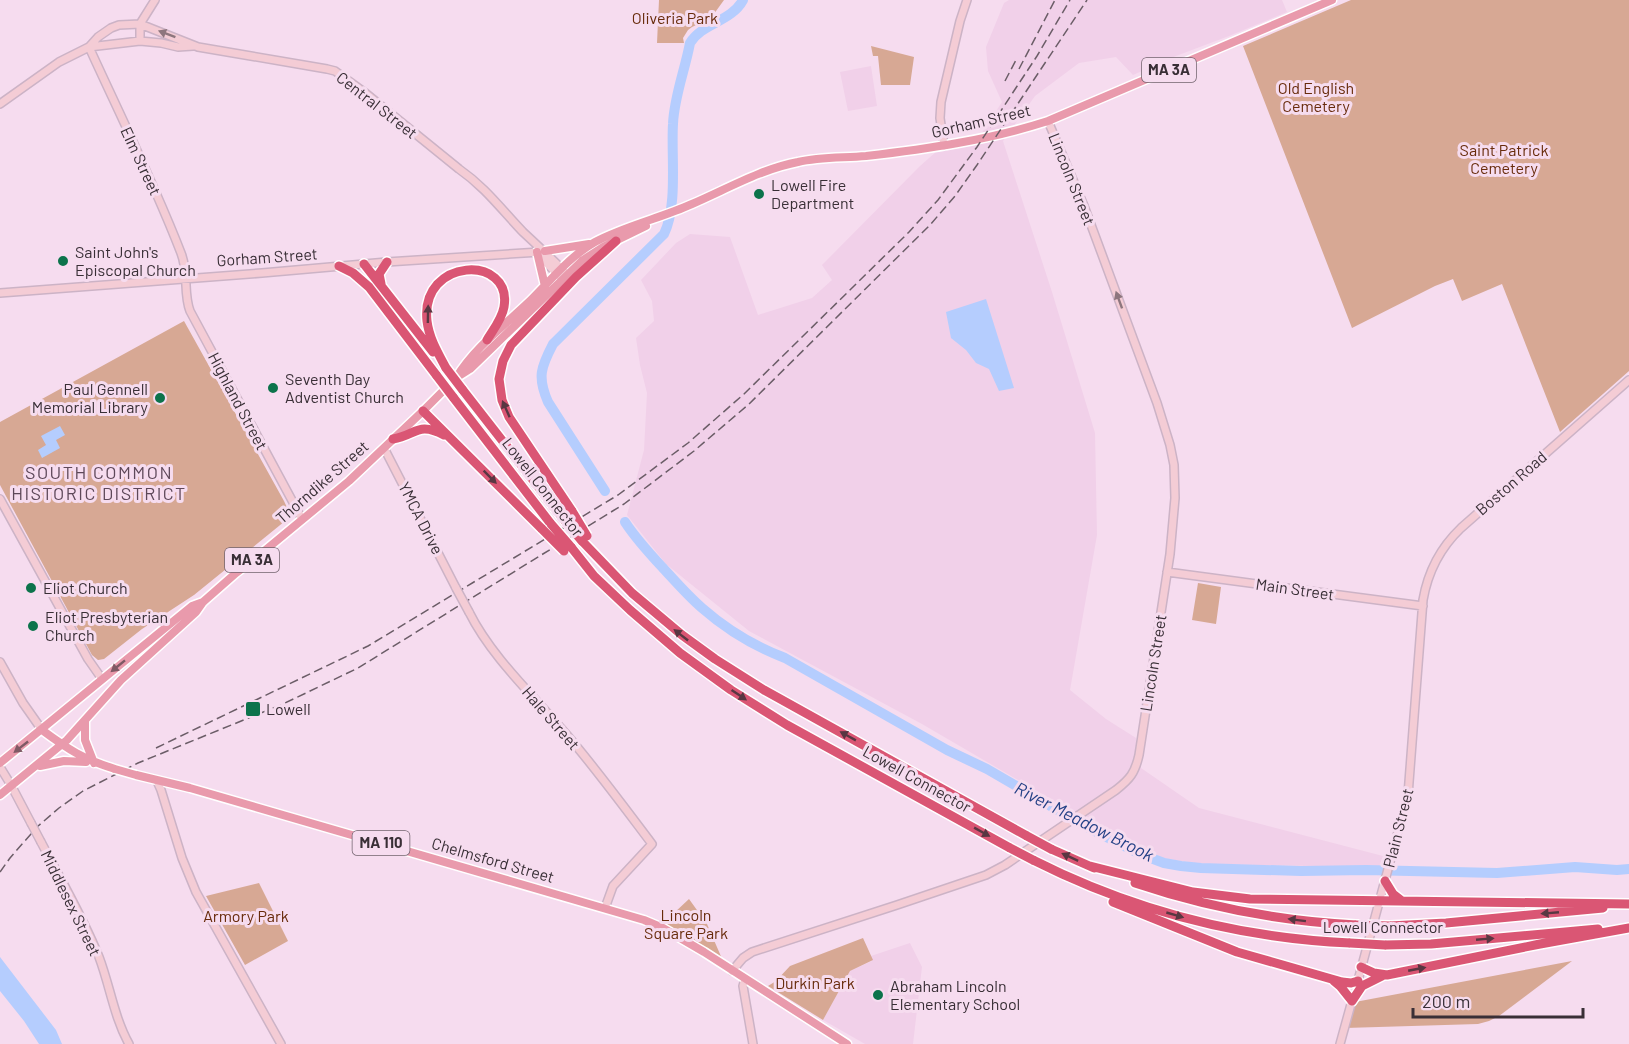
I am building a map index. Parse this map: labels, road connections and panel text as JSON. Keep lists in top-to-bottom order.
{
  "streets": {
    "highway": ["Lowell Connector"],
    "main road": [
      "MA 3A",
      "Gorham Street",
      "Thorndike Street",
      "MA 110",
      "Chelmsford Street"
    ],
    "street": [
      "Central Street",
      "Elm Street",
      "Lincoln Street",
      "Highland Street",
      "Boston Road",
      "YMCA Drive",
      "Main Street",
      "Hale Street",
      "Plain Street",
      "Middlesex Street"
    ]
  },
  "crossings": [
    ["Central Street", "Gorham Street"],
    ["Central Street", "Elm Street"],
    ["Gorham Street", "Elm Street"],
    ["Gorham Street", "Lincoln Street"],
    ["Gorham Street", "Highland Street"],
    ["Gorham Street", "Thorndike Street"],
    ["Gorham Street", "Lowell Connector"],
    ["Elm Street", "Highland Street"],
    ["Lincoln Street", "Main Street"],
    ["Lincoln Street", "Chelmsford Street"],
    ["Highland Street", "Thorndike Street"],
    ["Thorndike Street", "YMCA Drive"],
    ["Thorndike Street", "Chelmsford Street"],
    ["Thorndike Street", "Middlesex Street"],
    ["Boston Road", "Main Street"],
    ["Boston Road", "Plain Street"],
    ["YMCA Drive", "Hale Street"],
    ["Main Street", "Plain Street"],
    ["Hale Street", "Chelmsford Street"]
  ],
  "one_way": ["Lincoln Street"],
  "districts": ["SOUTH COMMON HISTORIC DISTRICT"],
  "water": ["River Meadow Brook"],
  "parks": [
    "Oliveria Park",
    "Old English Cemetery",
    "Saint Patrick Cemetery",
    "Lincoln Square Park",
    "Armory Park",
    "Durkin Park"
  ],
  "places": {
    "other": [
      "Lowell Fire Department",
      "Saint John's Episcopal Church",
      "Seventh Day Adventist Church",
      "Paul Gennell Memorial Library",
      "Eliot Church",
      "Eliot Presbyterian Church",
      "Abraham Lincoln Elementary School"
    ],
    "transit": ["Lowell"]
  },
  "scale_bar": "200 m"
}
